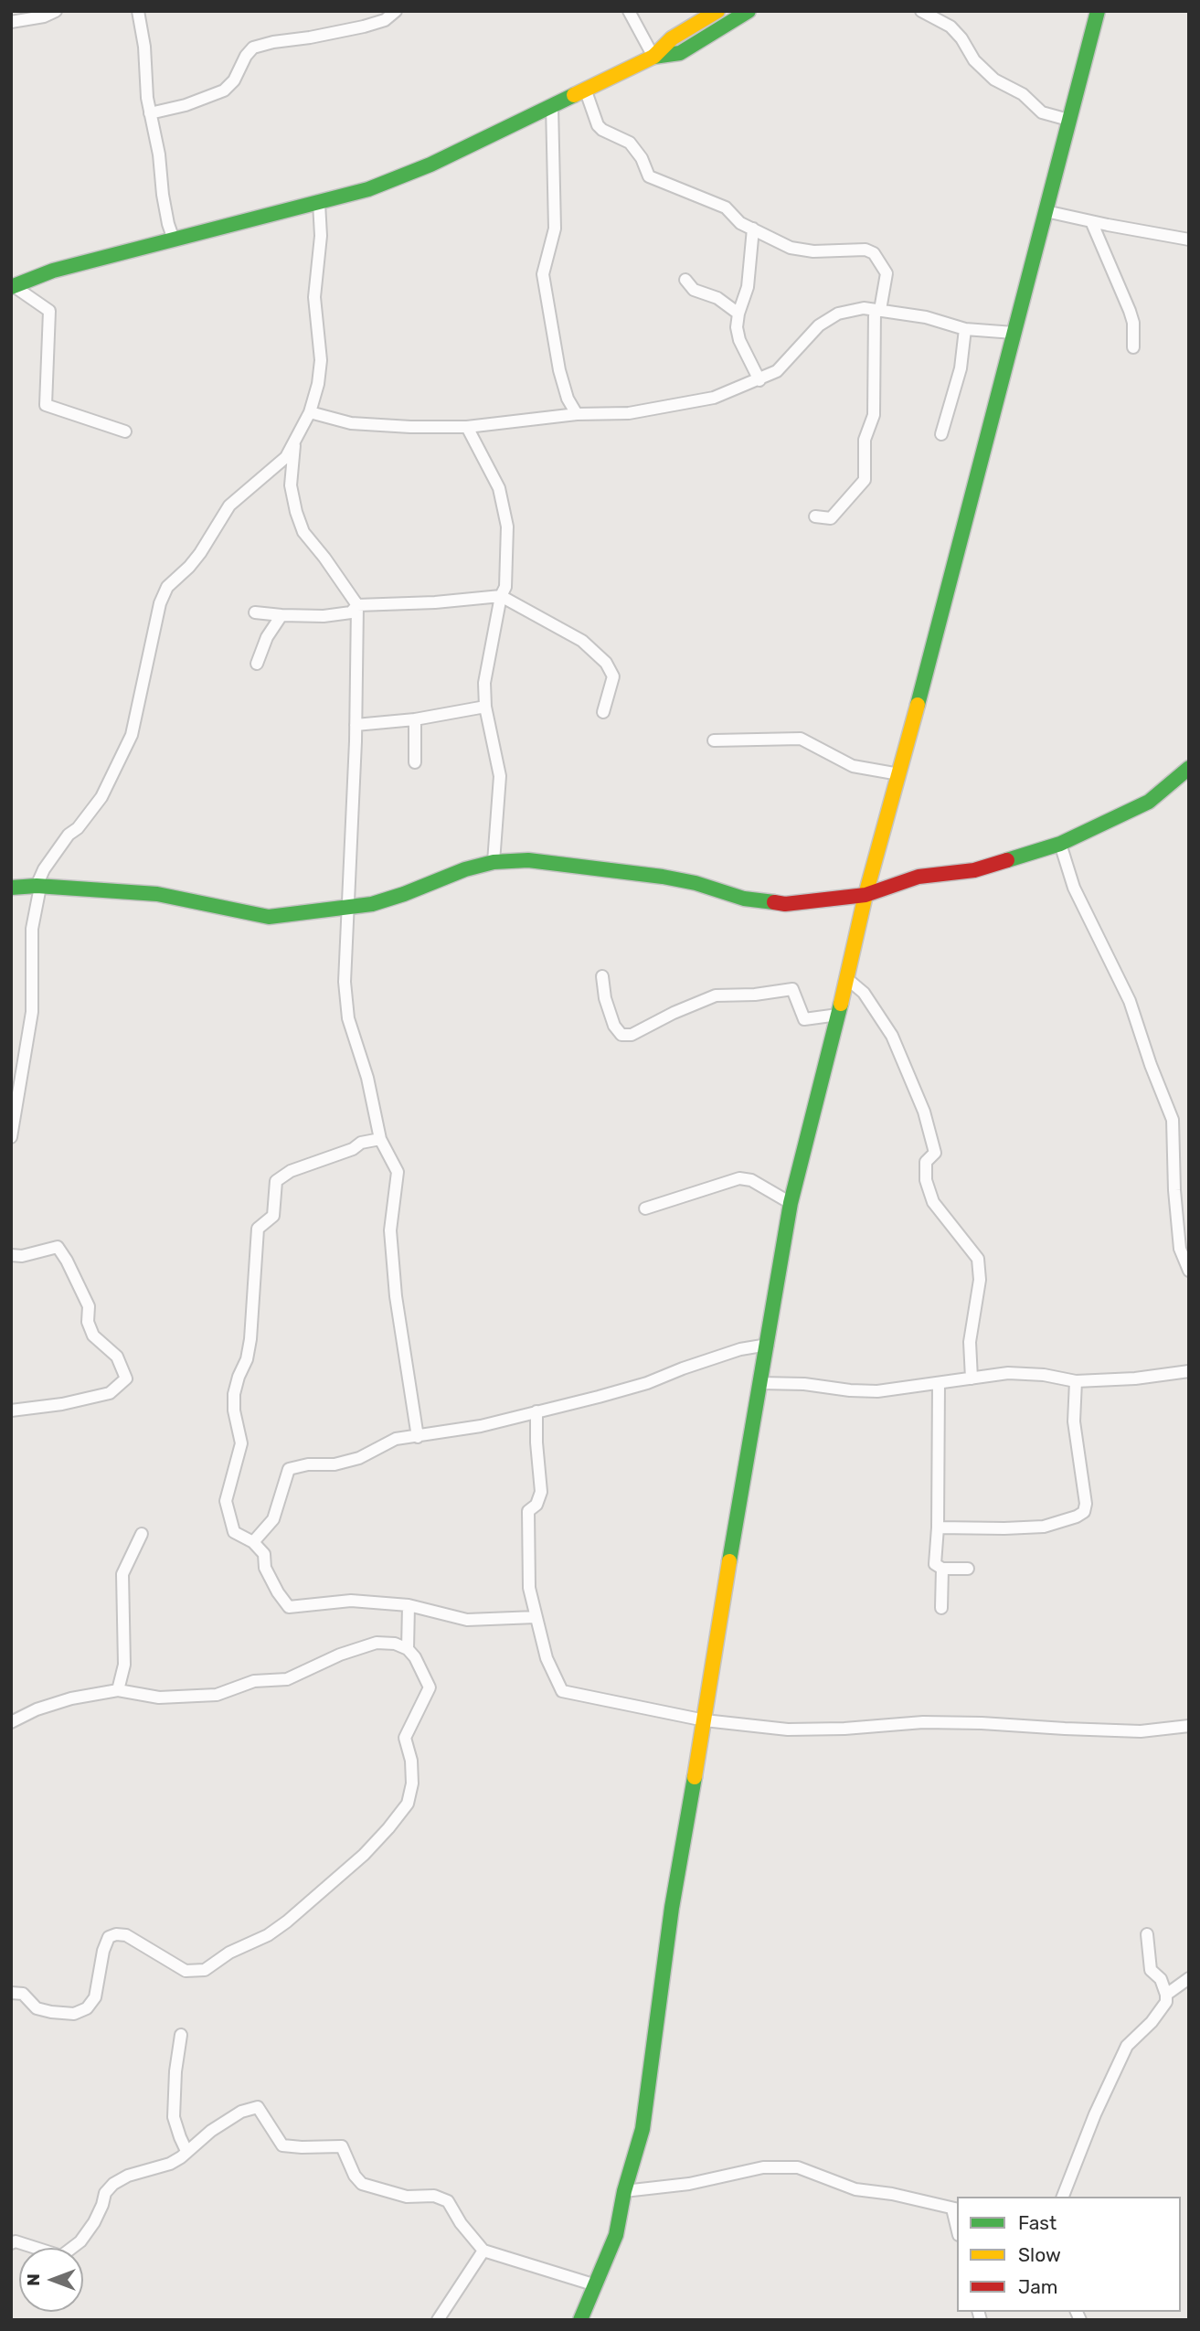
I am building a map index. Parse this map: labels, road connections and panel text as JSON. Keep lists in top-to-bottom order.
{
  "legend": ["Fast", "Slow", "Jam"],
  "north": "left"
}
